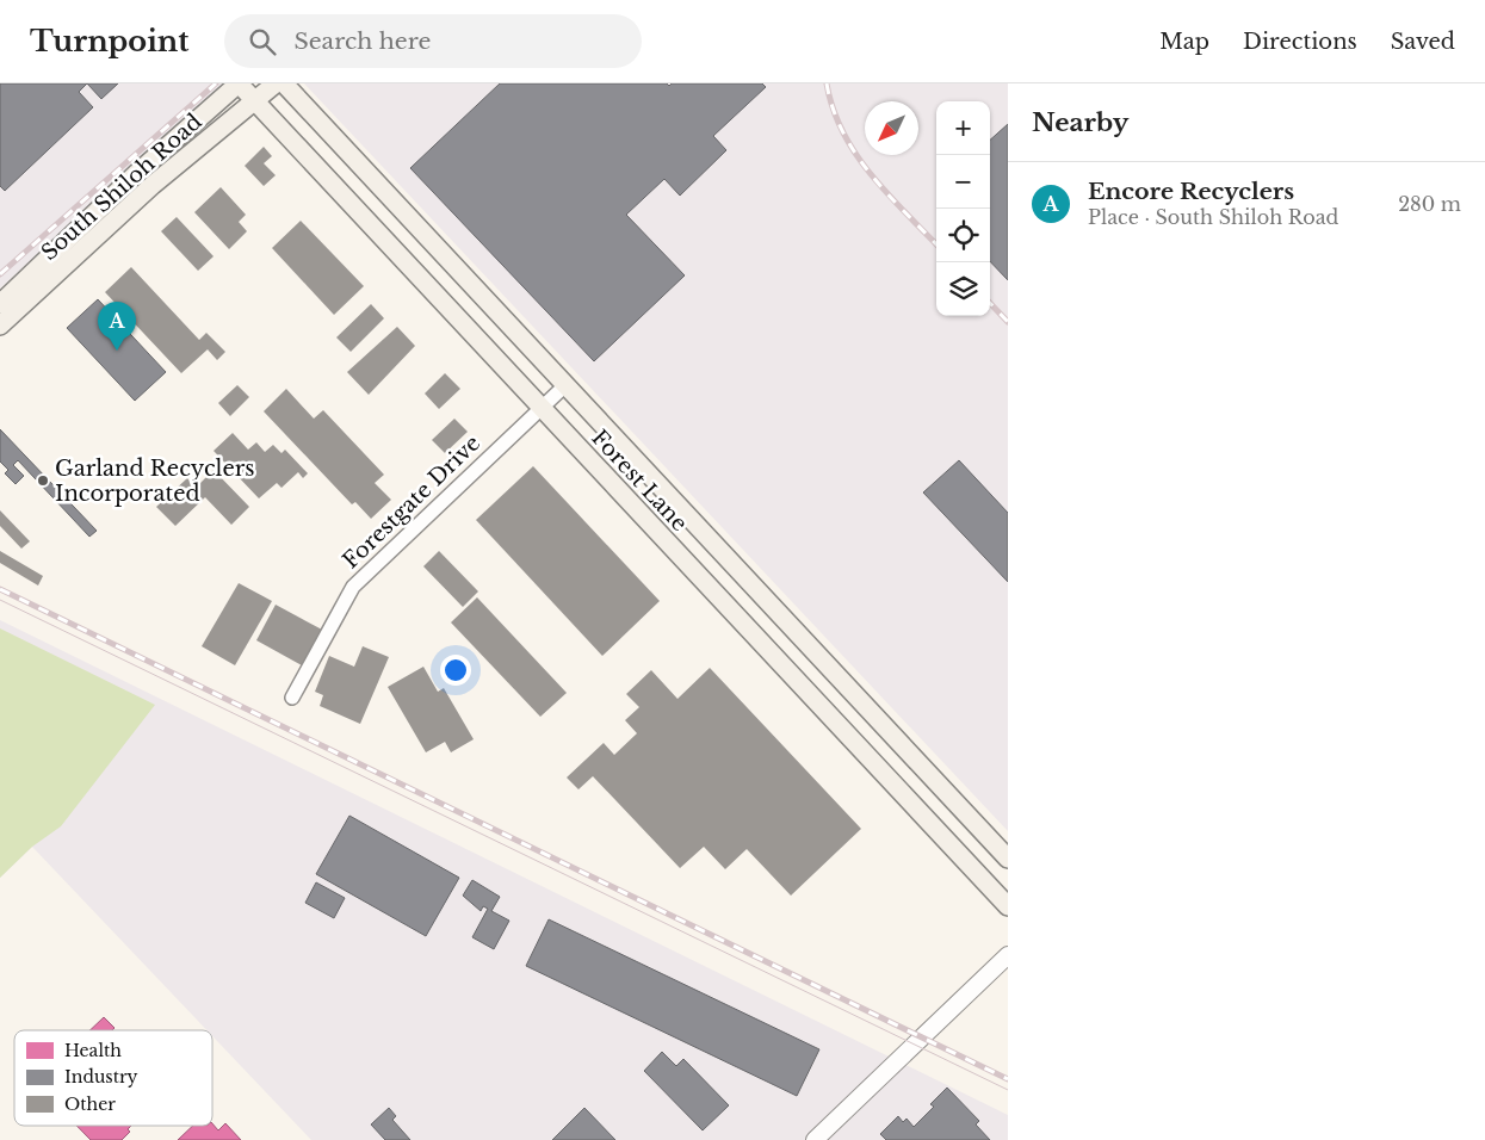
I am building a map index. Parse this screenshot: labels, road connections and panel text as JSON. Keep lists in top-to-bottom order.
{
  "streets": {
    "main road": ["South Shiloh Road", "Forest Lane"],
    "street": ["Forestgate Drive"]
  },
  "crossings": [
    ["South Shiloh Road", "Forest Lane"],
    ["Forest Lane", "Forestgate Drive"]
  ],
  "places": ["Garland Recyclers Incorporated"],
  "legend": ["Health", "Industry", "Other"],
  "north": "bottom left",
  "page": {
    "header": "Turnpoint",
    "search": "Search here",
    "nav": ["Map", "Directions", "Saved"],
    "heading": "Nearby",
    "map_buttons": ["+", "−"],
    "list": [
      {
        "mark": "A",
        "name": "Encore Recyclers",
        "note": "Place · South Shiloh Road",
        "value": "280 m"
      }
    ],
    "pins": "A"
  }
}
